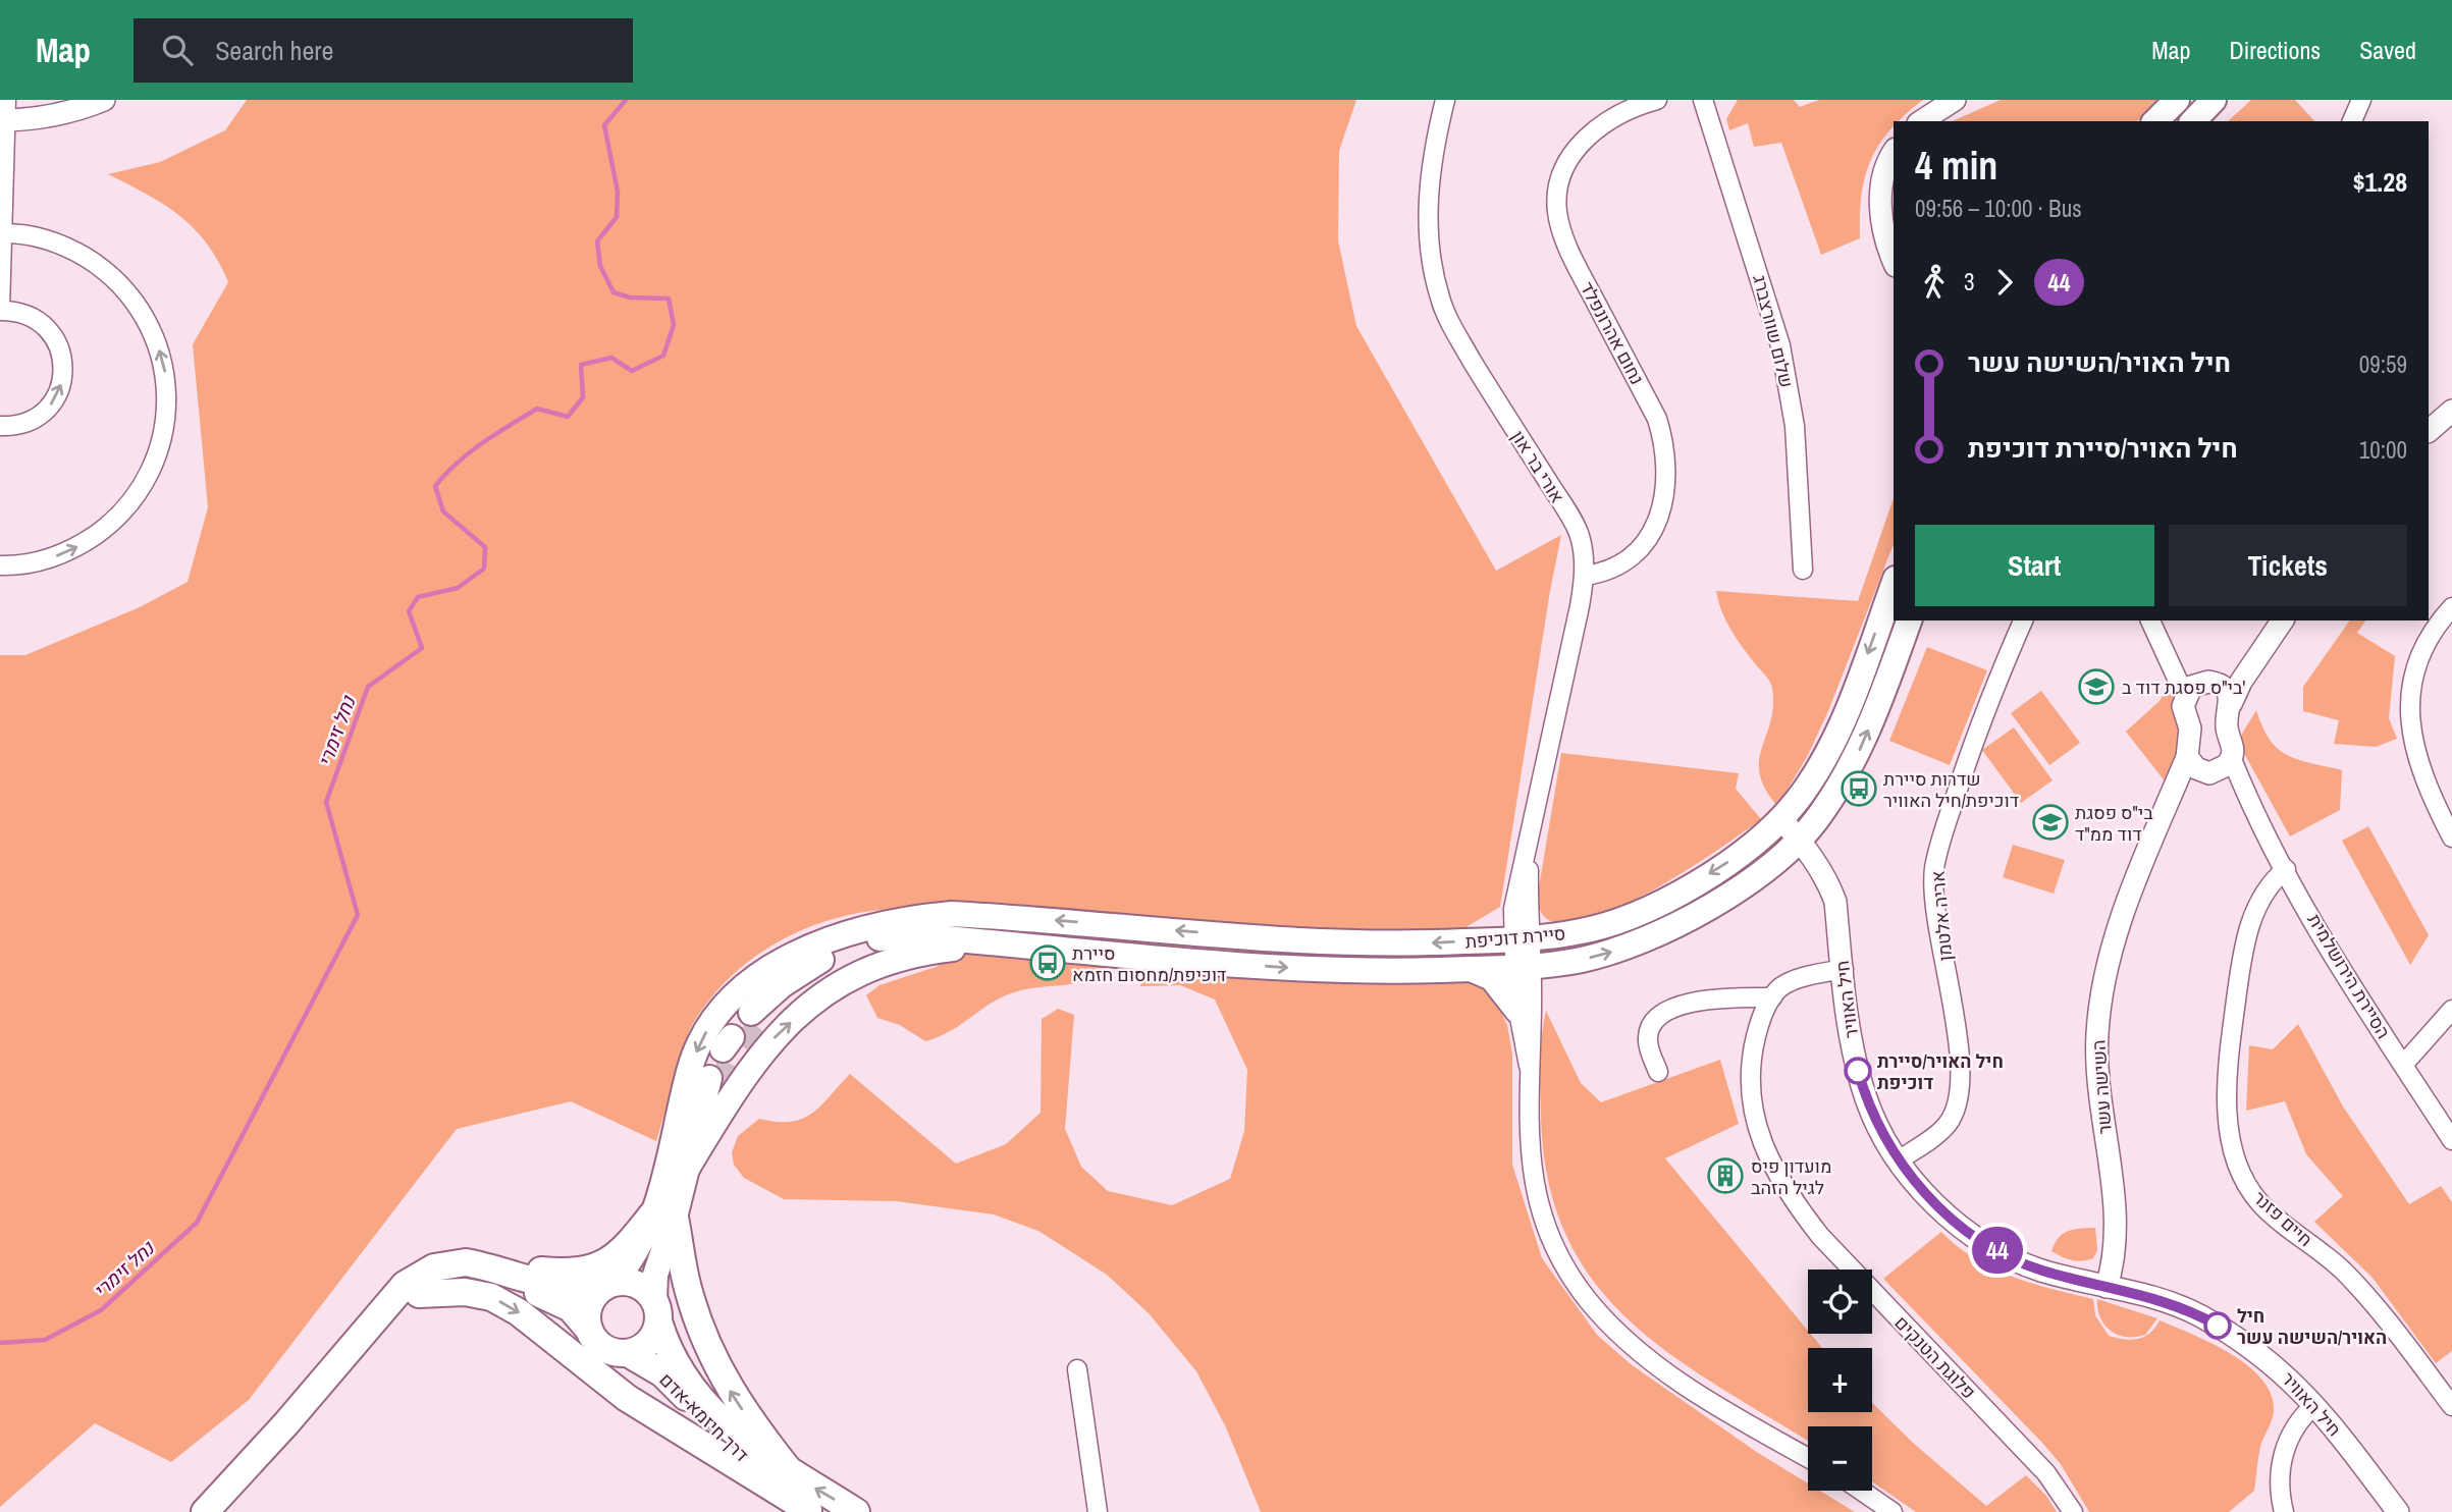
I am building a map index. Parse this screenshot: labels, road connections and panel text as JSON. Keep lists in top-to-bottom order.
{
  "streets": {
    "main road": ["סיירת דוכיפת", "דרך חיזמא-אדם"],
    "street": [
      "שלום שוורצברג",
      "נחום אהרונפלד",
      "אורי בר און",
      "אריה אלטמן",
      "הסיירת הירושלמית",
      "חיל האוויר",
      "השישה עשר",
      "חיים פזנר",
      "פלוגת הטנקים"
    ]
  },
  "crossings": [
    ["נחום אהרונפלד", "אורי בר און"],
    ["אורי בר און", "סיירת דוכיפת"],
    ["אריה אלטמן", "חיל האוויר"],
    ["סיירת דוכיפת", "חיל האוויר"],
    ["הסיירת הירושלמית", "השישה עשר"],
    ["הסיירת הירושלמית", "חיים פזנר"],
    ["חיל האוויר", "השישה עשר"]
  ],
  "water": ["נחל זימרי"],
  "places": {
    "school or university": ["בי\"ס פסגת דוד ב'", "בי\"ס פסגת דוד ממ\"ד"],
    "bus stop": ["שדרות סיירת דוכיפת/חיל האוויר", "סיירת דוכיפת/מחסום חזמא"],
    "other": ["חיל האויר/סיירת דוכיפת", "חיל האויר/השישה עשר"],
    "building": ["מועדון פיס לגיל הזהב"]
  },
  "lines": ["bus line 44"],
  "page": {
    "header": "Map",
    "search": "Search here",
    "nav": ["Map", "Directions", "Saved"],
    "on_map": "44",
    "heading": ["4 min", "09:56 – 10:00 · Bus", "$1.28"],
    "legs": ["3", "44"],
    "list": [
      {
        "name": "חיל האויר/השישה עשר",
        "value": "09:59"
      },
      {
        "name": "חיל האויר/סיירת דוכיפת",
        "value": "10:00"
      }
    ],
    "buttons": ["Start", "Tickets"],
    "map_buttons": ["+", "−"]
  }
}
